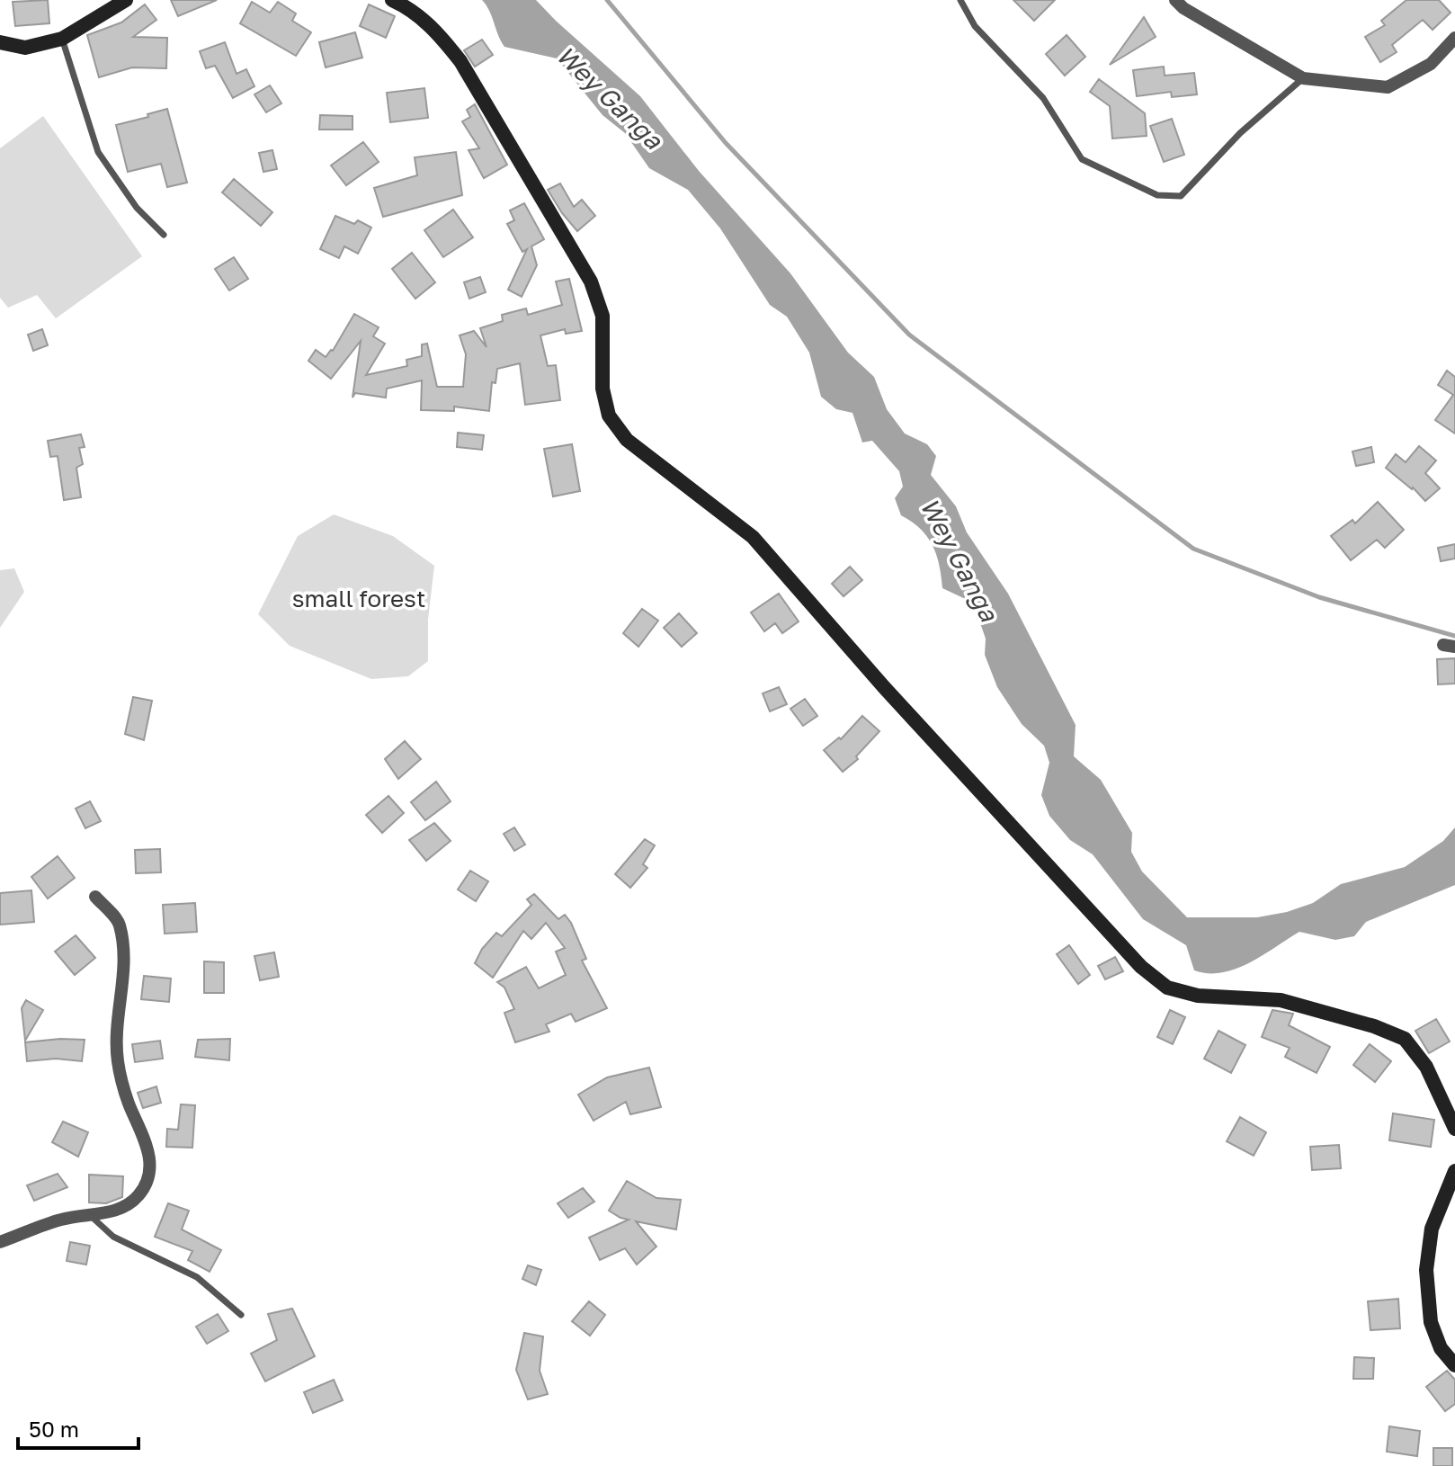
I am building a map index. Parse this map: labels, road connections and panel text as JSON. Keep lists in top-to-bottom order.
{
  "water": ["Wey Ganga"],
  "parks": ["small forest"],
  "scale_bar": "50 m"
}
